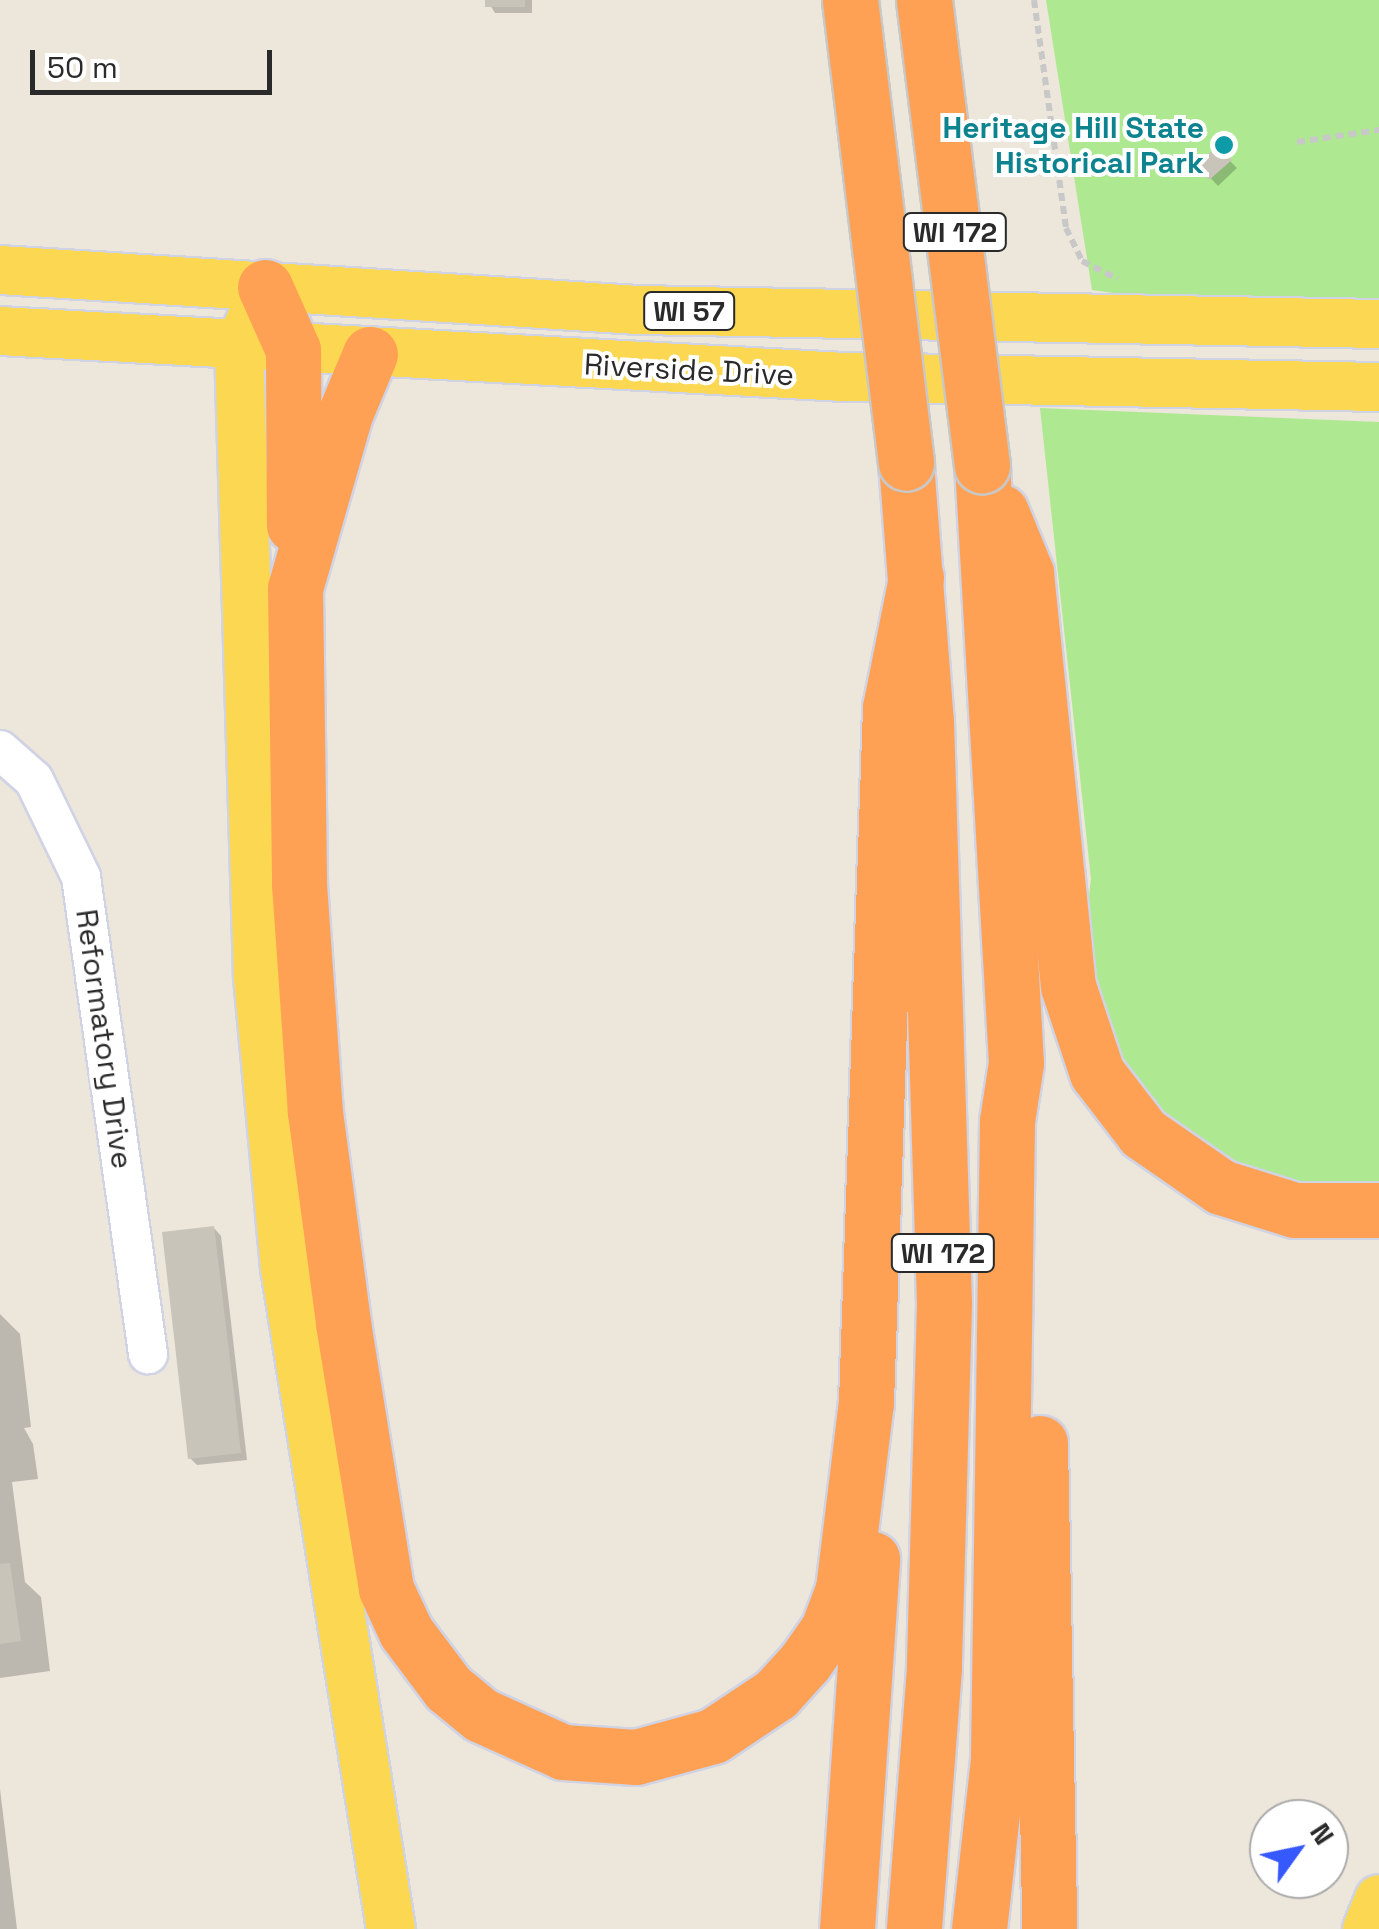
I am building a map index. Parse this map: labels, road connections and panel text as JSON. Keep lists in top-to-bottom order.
{
  "streets": {
    "highway": ["WI 172"],
    "main road": ["WI 57", "Riverside Drive"],
    "street": ["Reformatory Drive"]
  },
  "places": ["Heritage Hill State Historical Park"],
  "scale_bar": "50 m",
  "north": "top right"
}
